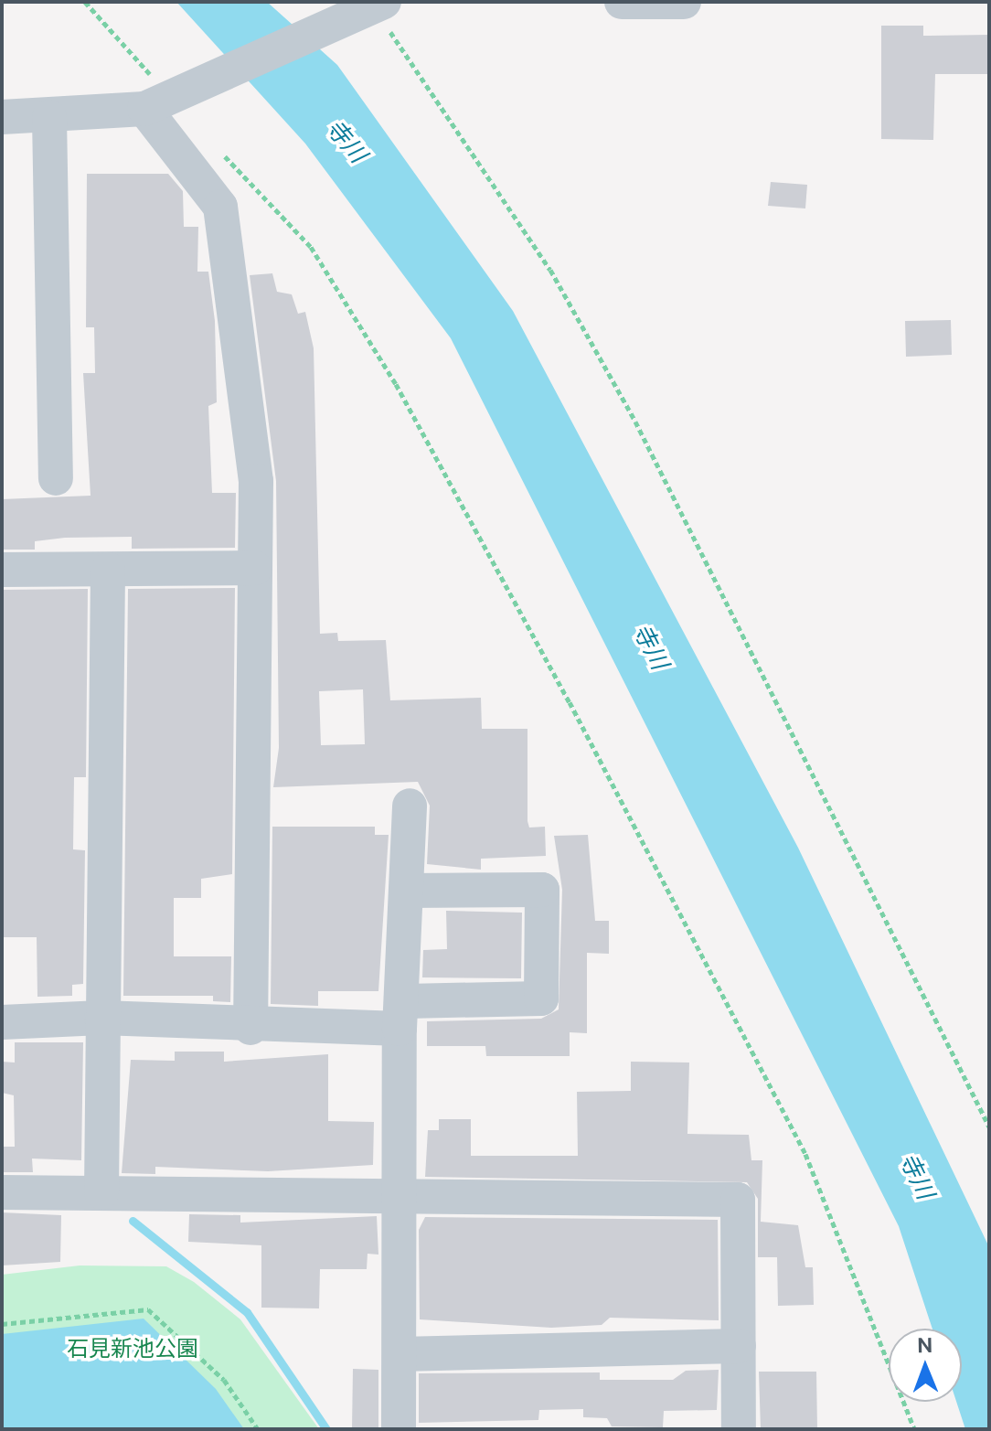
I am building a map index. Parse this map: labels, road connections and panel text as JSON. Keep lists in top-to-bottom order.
{
  "water": ["寺川"],
  "parks": ["石見新池公園"],
  "north": "top"
}
